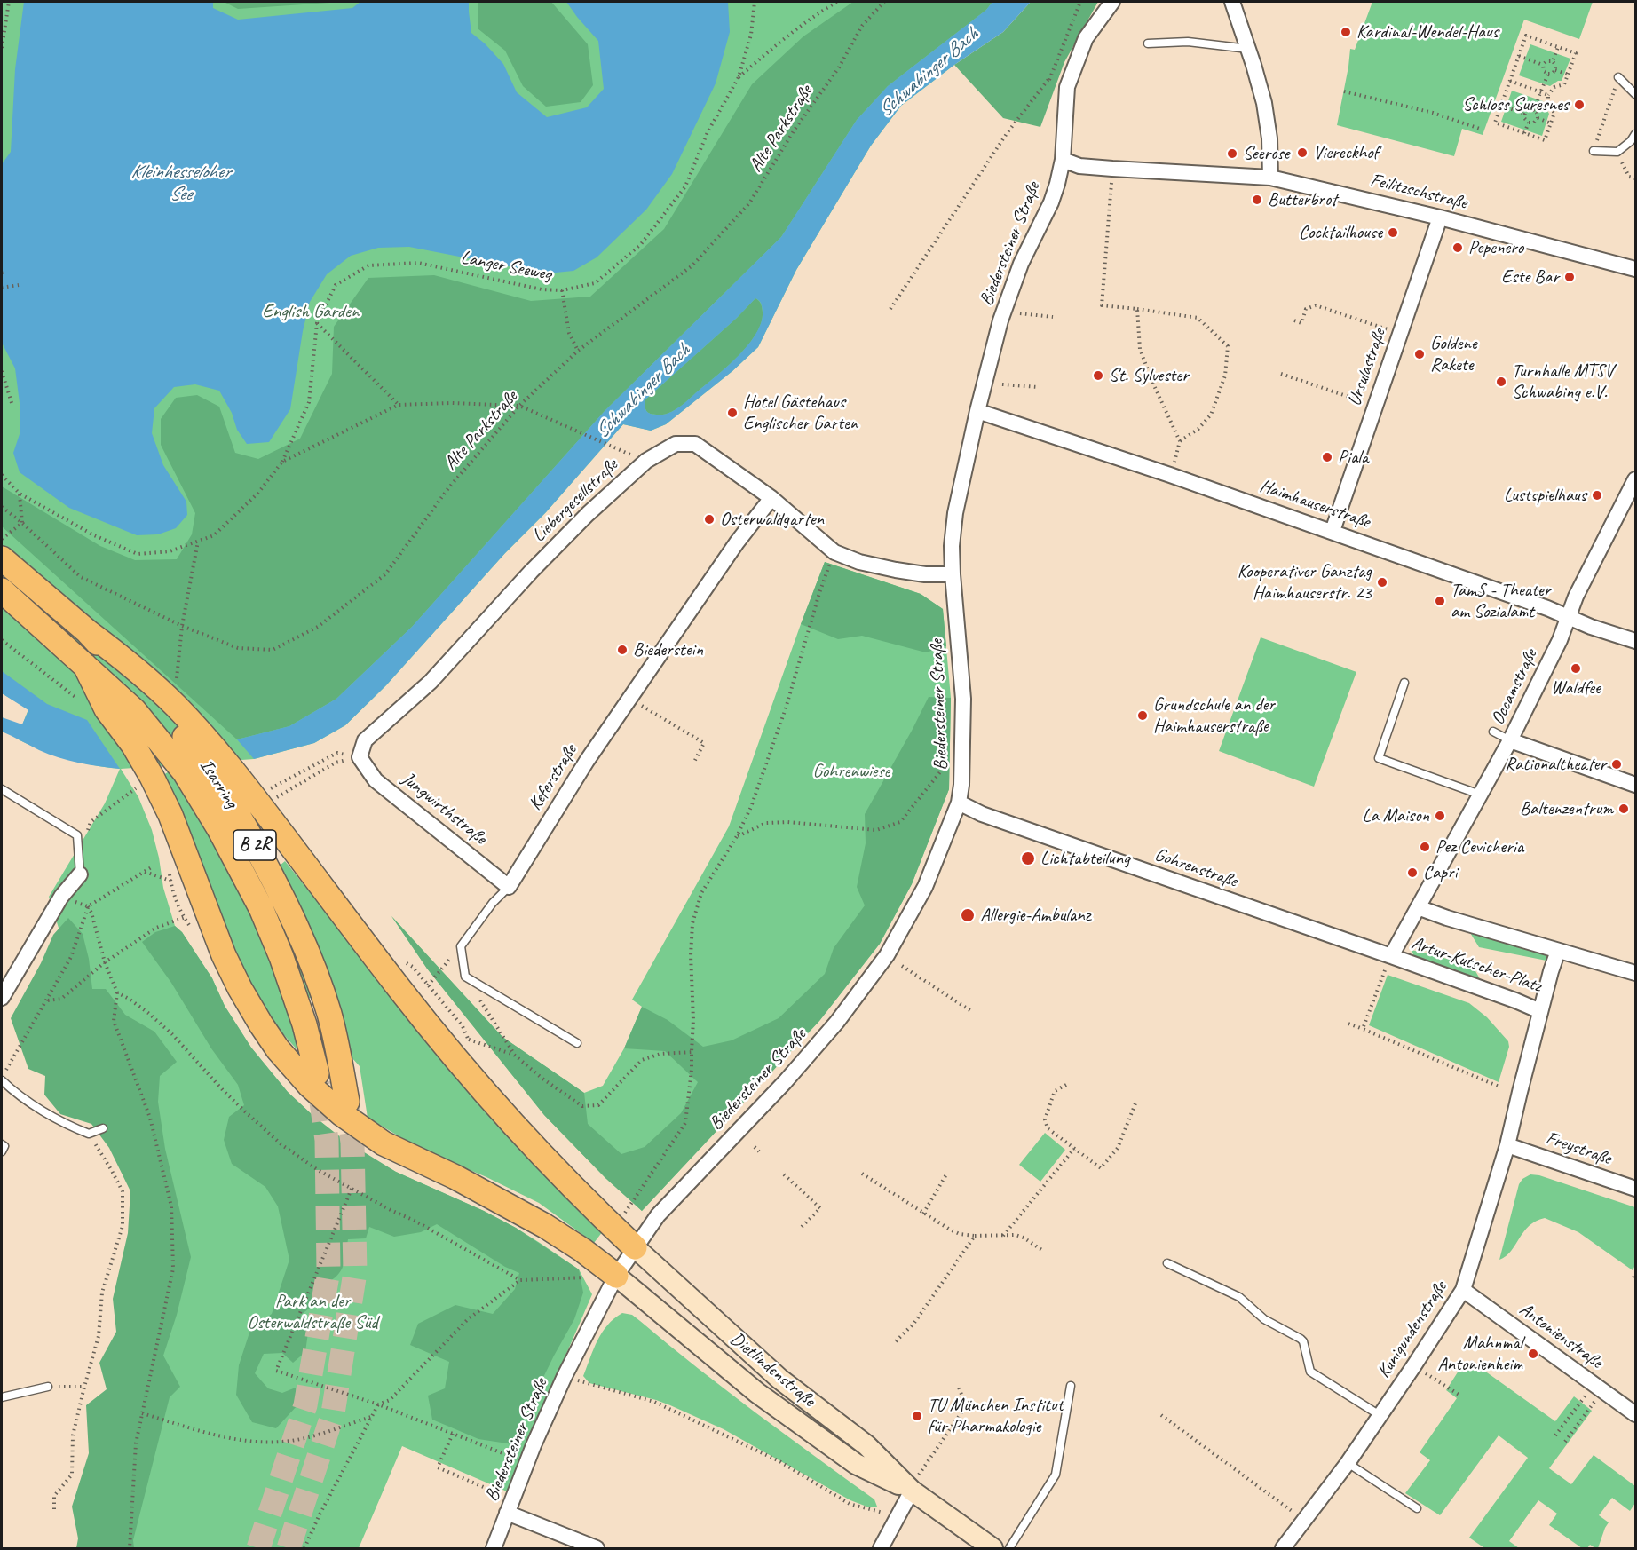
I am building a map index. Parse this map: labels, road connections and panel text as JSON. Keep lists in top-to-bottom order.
{
  "streets": {
    "highway": ["Isarring", "B 2R"],
    "main road": ["Dietlindenstraße"],
    "street": [
      "Feilitzschstraße",
      "Biedersteiner Straße",
      "Ursulastraße",
      "Liebergesellstraße",
      "Haimhauserstraße",
      "Occamstraße",
      "Keferstraße",
      "Jungwirthstraße",
      "Gohrenstraße",
      "Artur-Kutscher-Platz",
      "Freystraße",
      "Kunigundenstraße",
      "Antonienstraße"
    ],
    "path": ["Alte Parkstraße", "Langer Seeweg"]
  },
  "crossings": [
    ["Feilitzschstraße", "Biedersteiner Straße"],
    ["Feilitzschstraße", "Ursulastraße"],
    ["Biedersteiner Straße", "Liebergesellstraße"],
    ["Biedersteiner Straße", "Haimhauserstraße"],
    ["Biedersteiner Straße", "Gohrenstraße"],
    ["Biedersteiner Straße", "Dietlindenstraße"],
    ["Ursulastraße", "Haimhauserstraße"],
    ["Liebergesellstraße", "Keferstraße"],
    ["Liebergesellstraße", "Jungwirthstraße"],
    ["Haimhauserstraße", "Occamstraße"],
    ["Occamstraße", "Artur-Kutscher-Platz"],
    ["Keferstraße", "Jungwirthstraße"],
    ["Gohrenstraße", "Artur-Kutscher-Platz"],
    ["Artur-Kutscher-Platz", "Kunigundenstraße"],
    ["Freystraße", "Kunigundenstraße"],
    ["Kunigundenstraße", "Antonienstraße"]
  ],
  "water": ["Schwabinger Bach", "Kleinhesseloher See"],
  "parks": ["English Garden", "Gohrenwiese", "Park an der Osterwaldstraße Süd"],
  "places": [
    "Kardinal-Wendel-Haus",
    "Schloss Suresnes",
    "Viereckhof",
    "Seerose",
    "Butterbrot",
    "Cocktailhouse",
    "Pepenero",
    "Este Bar",
    "Goldene Rakete",
    "St. Sylvester",
    "Turnhalle MTSV Schwabing e.V.",
    "Hotel Gästehaus Englischer Garten",
    "Piala",
    "Lustspielhaus",
    "Osterwaldgarten",
    "Kooperativer Ganztag Haimhauserstr. 23",
    "TamS - Theater am Sozialamt",
    "Biederstein",
    "Waldfee",
    "Grundschule an der Haimhauserstraße",
    "Rationaltheater",
    "Baltenzentrum",
    "La Maison",
    "Pez Cevicheria",
    "Lichtabteilung",
    "Capri",
    "Allergie-Ambulanz",
    "Mahnmal Antonienheim",
    "TU München Institut für Pharmakologie"
  ]
}
